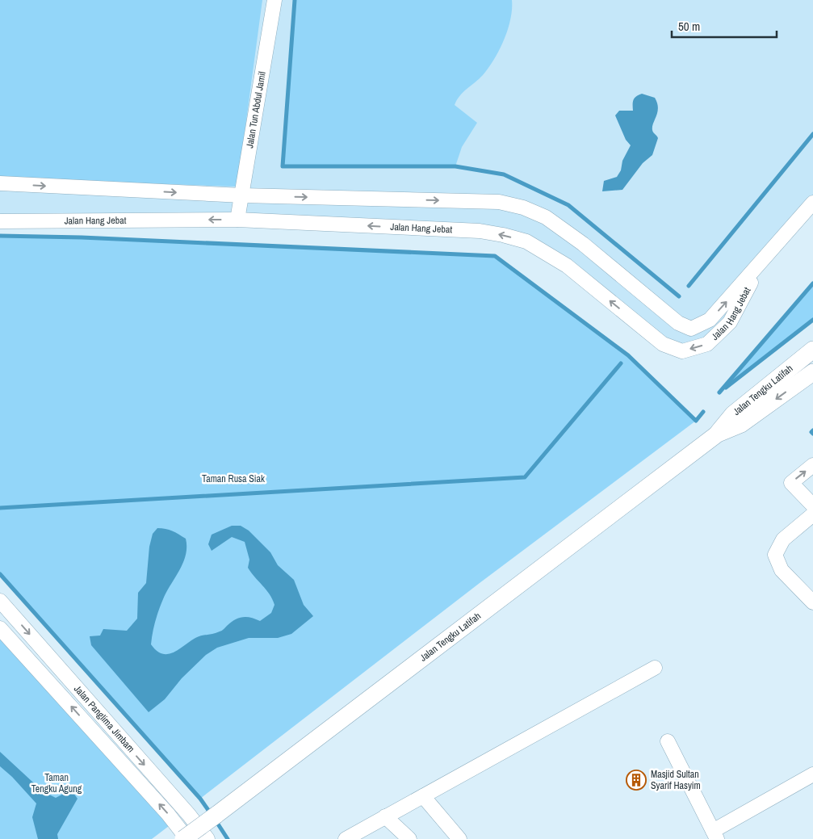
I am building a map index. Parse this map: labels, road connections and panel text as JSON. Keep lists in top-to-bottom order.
{
  "streets": {
    "main road": ["Jalan Tengku Latifah"],
    "street": ["Jalan Tun Abdul Jamil", "Jalan Hang Jebat", "Jalan Panglima Jimbam"]
  },
  "crossings": [
    ["Jalan Tun Abdul Jamil", "Jalan Hang Jebat"]
  ],
  "parks": ["Taman Rusa Siak", "Taman Tengku Agung"],
  "places": {
    "building": ["Masjid Sultan Syarif Hasyim"]
  },
  "scale_bar": "50 m"
}
